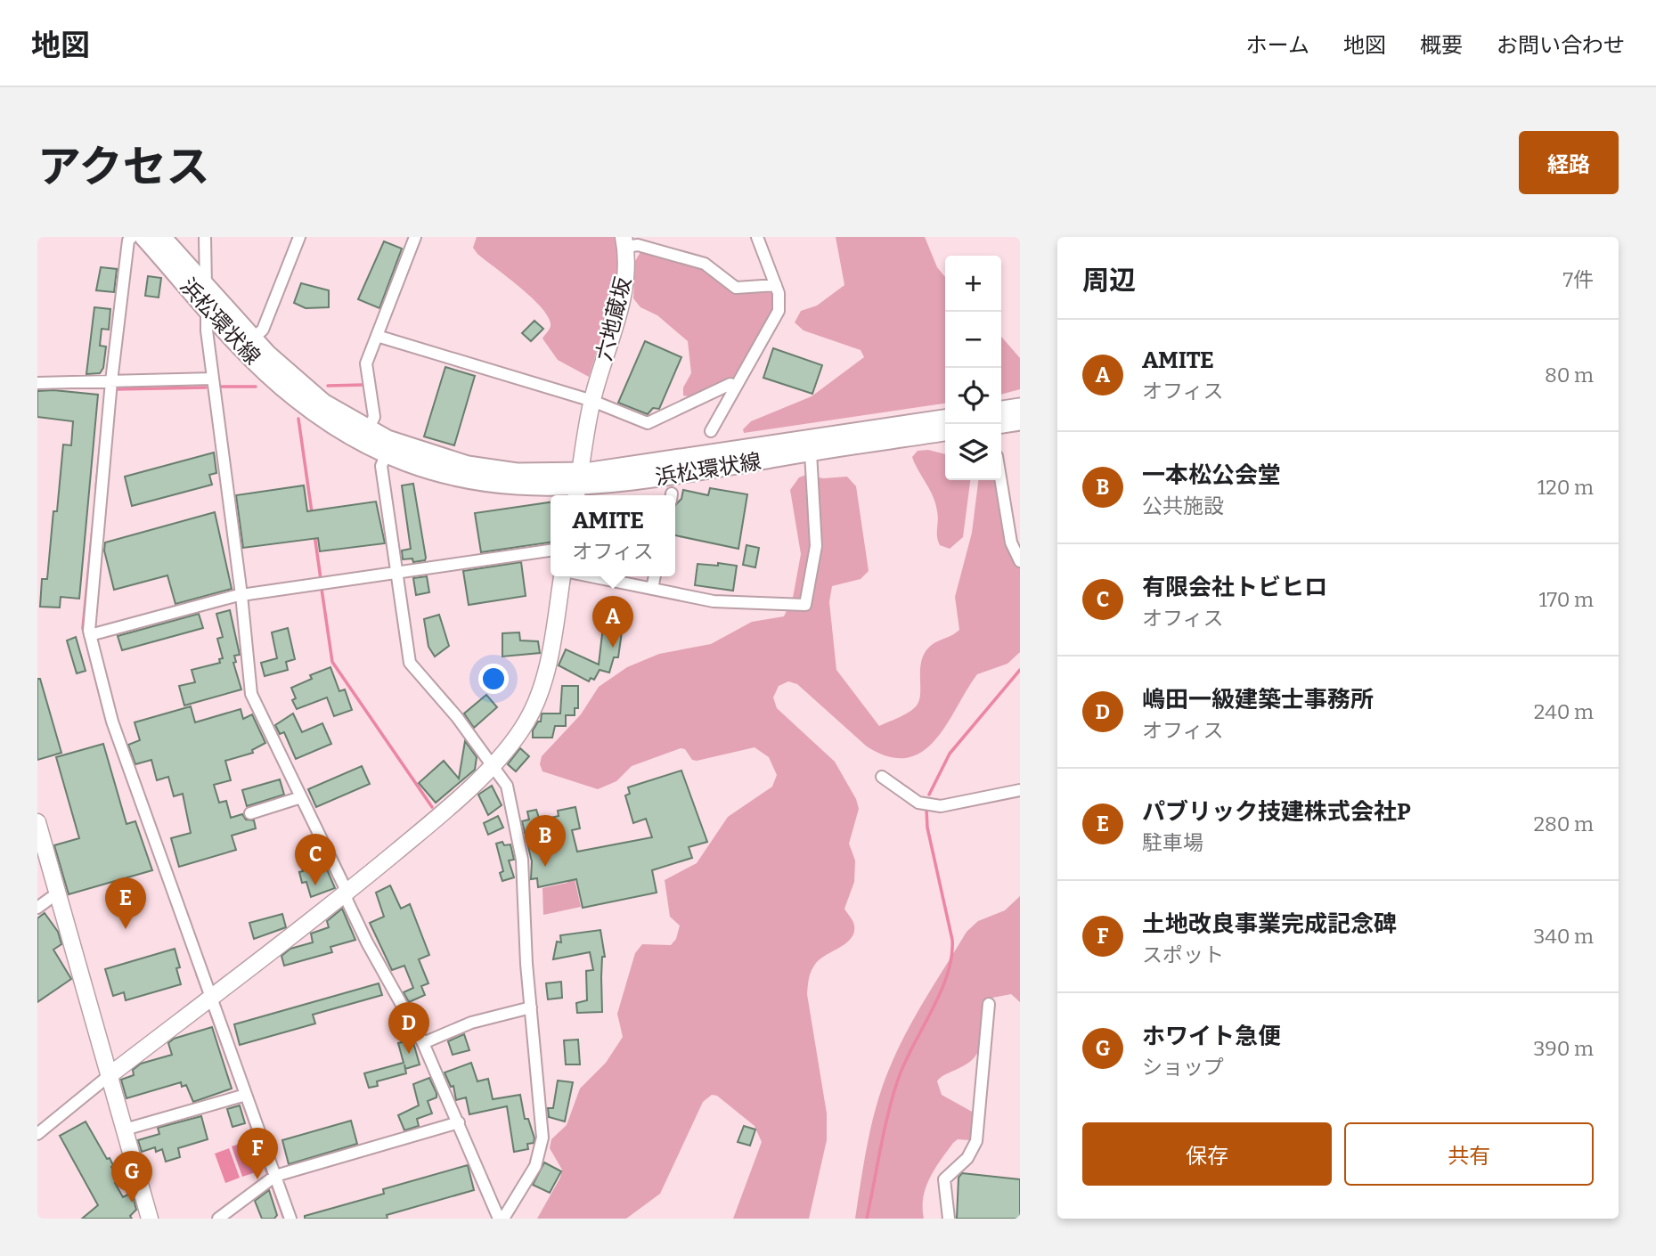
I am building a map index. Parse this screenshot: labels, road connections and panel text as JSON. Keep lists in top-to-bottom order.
{
  "streets": {
    "main road": ["浜松環状線"],
    "street": ["六地蔵坂"]
  },
  "crossings": [
    ["六地蔵坂", "浜松環状線"]
  ],
  "page": {
    "header": "地図",
    "nav": [
      "ホーム",
      "地図",
      "概要",
      "お問い合わせ"
    ],
    "title": "アクセス",
    "buttons": [
      "経路",
      ["保存", "共有"]
    ],
    "heading": ["周辺", "7件"],
    "map_buttons": ["+", "−"],
    "list": [
      {
        "mark": "A",
        "name": "AMITE",
        "note": "オフィス",
        "value": "80 m"
      },
      {
        "mark": "B",
        "name": "一本松公会堂",
        "note": "公共施設",
        "value": "120 m"
      },
      {
        "mark": "C",
        "name": "有限会社トビヒロ",
        "note": "オフィス",
        "value": "170 m"
      },
      {
        "mark": "D",
        "name": "嶋田一級建築士事務所",
        "note": "オフィス",
        "value": "240 m"
      },
      {
        "mark": "E",
        "name": "パブリック技建株式会社P",
        "note": "駐車場",
        "value": "280 m"
      },
      {
        "mark": "F",
        "name": "土地改良事業完成記念碑",
        "note": "スポット",
        "value": "340 m"
      },
      {
        "mark": "G",
        "name": "ホワイト急便",
        "note": "ショップ",
        "value": "390 m"
      }
    ],
    "popup": ["AMITE", "オフィス"],
    "pins": [
      "A",
      "B",
      "C",
      "E",
      "D",
      "F",
      "G"
    ]
  }
}
